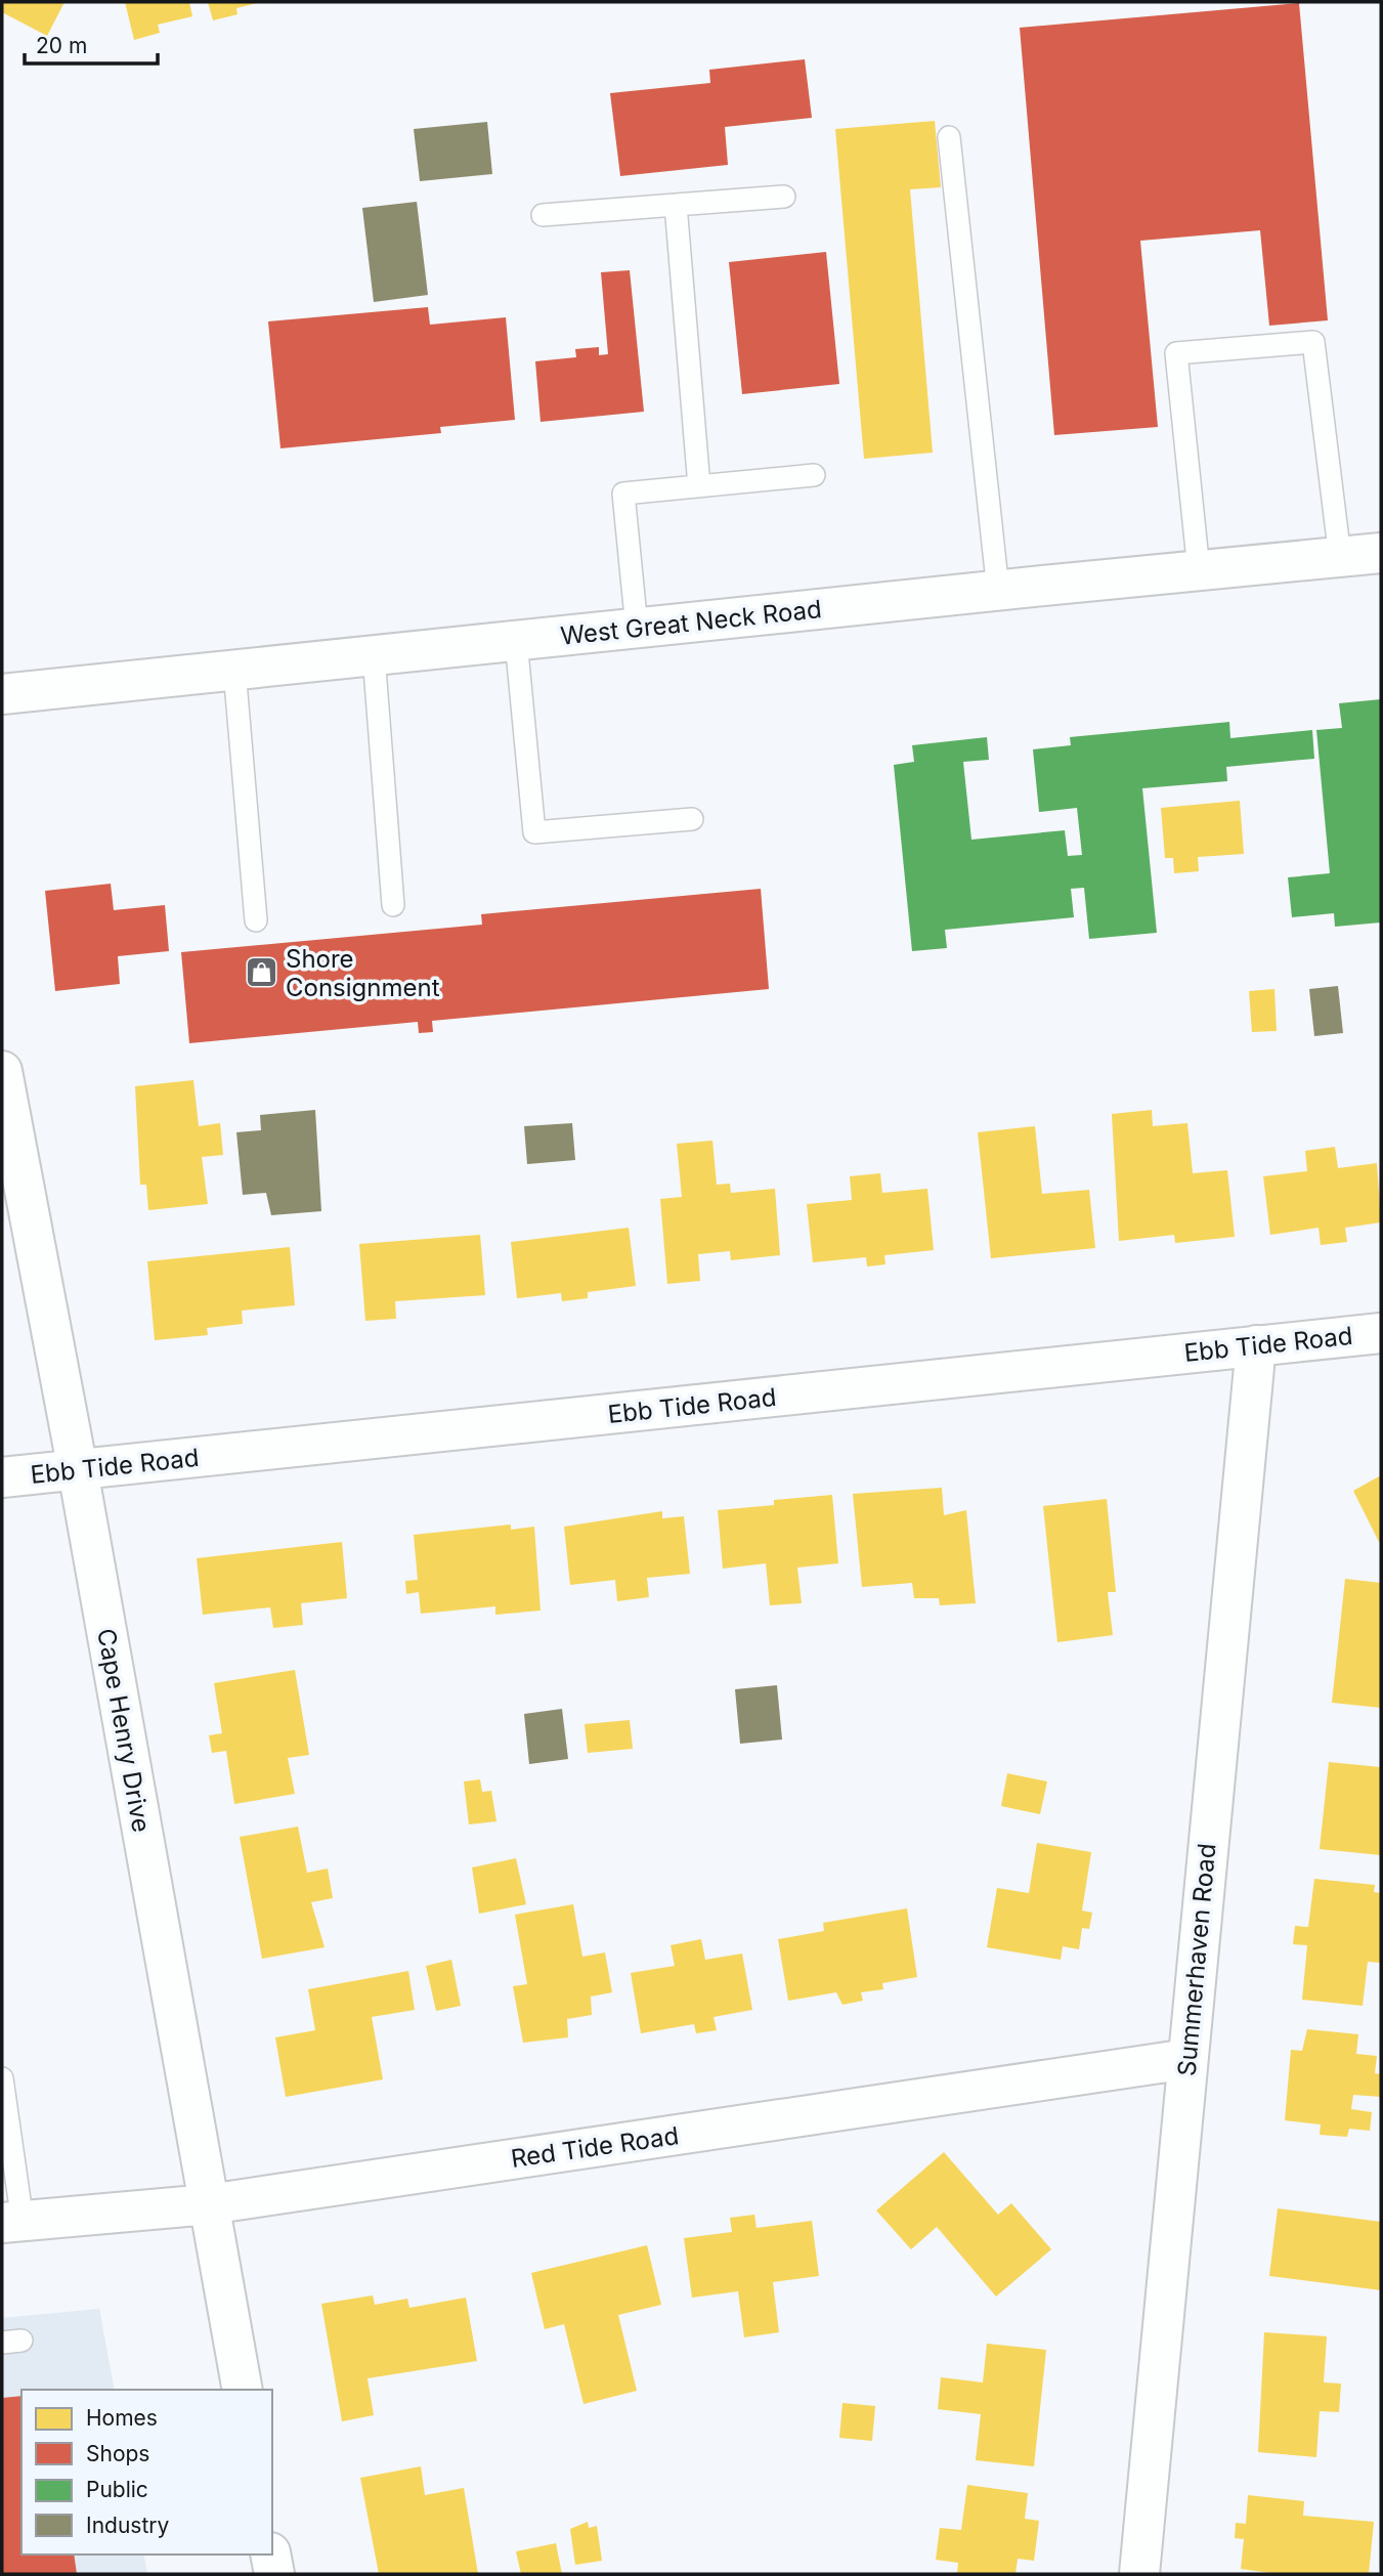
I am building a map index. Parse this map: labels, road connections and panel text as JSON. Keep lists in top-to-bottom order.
{
  "streets": {
    "street": [
      "West Great Neck Road",
      "Ebb Tide Road",
      "Cape Henry Drive",
      "Summerhaven Road",
      "Red Tide Road"
    ]
  },
  "crossings": [
    ["Ebb Tide Road", "Cape Henry Drive"],
    ["Ebb Tide Road", "Summerhaven Road"],
    ["Cape Henry Drive", "Red Tide Road"],
    ["Summerhaven Road", "Red Tide Road"]
  ],
  "places": {
    "shop": ["Shore Consignment"]
  },
  "legend": [
    "Homes",
    "Shops",
    "Public",
    "Industry"
  ],
  "scale_bar": "20 m"
}
